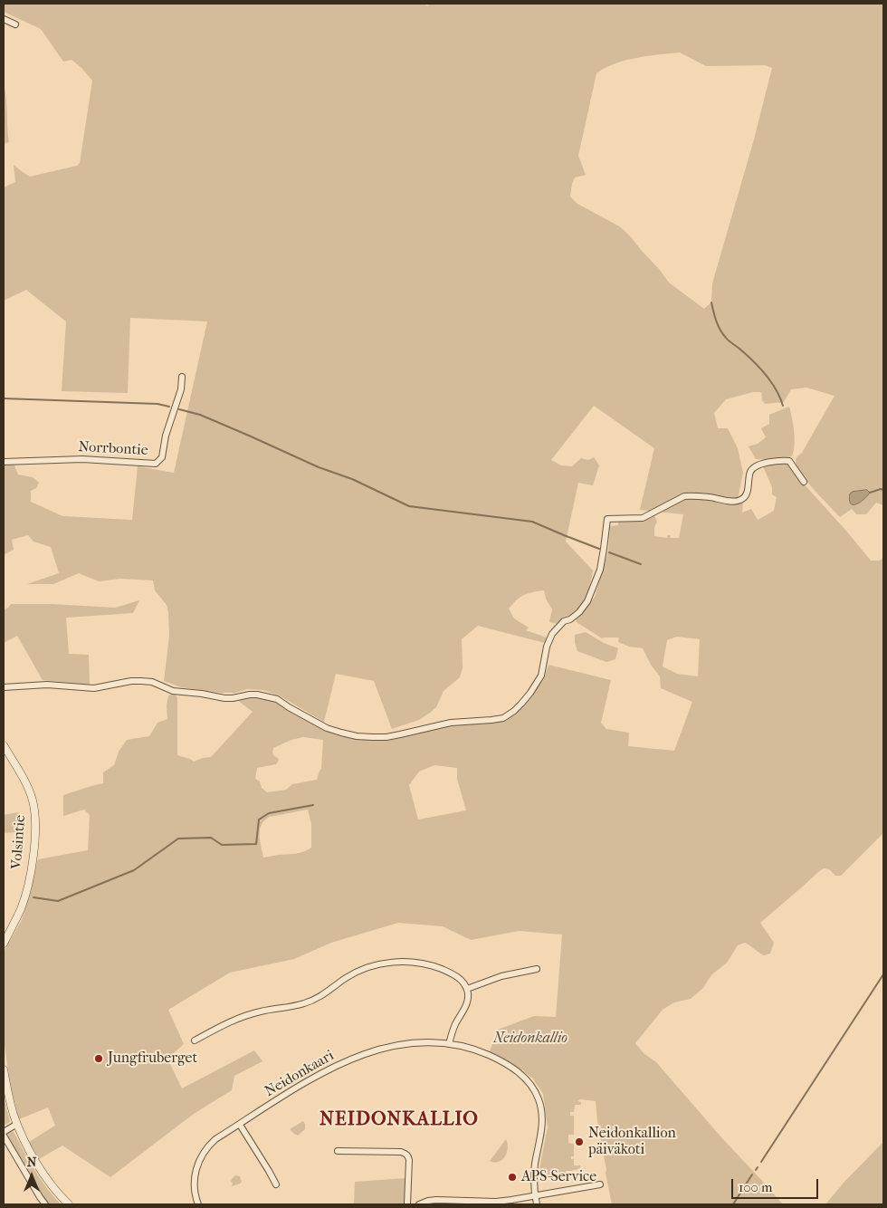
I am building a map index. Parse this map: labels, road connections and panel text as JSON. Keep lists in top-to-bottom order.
{
  "streets": {
    "street": ["Norrbontie", "Volsintie", "Neidonkaari"]
  },
  "districts": ["NEIDONKALLIO"],
  "parks": ["Neidonkallio"],
  "places": ["Jungfruberget", "Neidonkallion päiväkoti", "APS-Service"],
  "scale_bar": "100 m",
  "north": "top"
}
